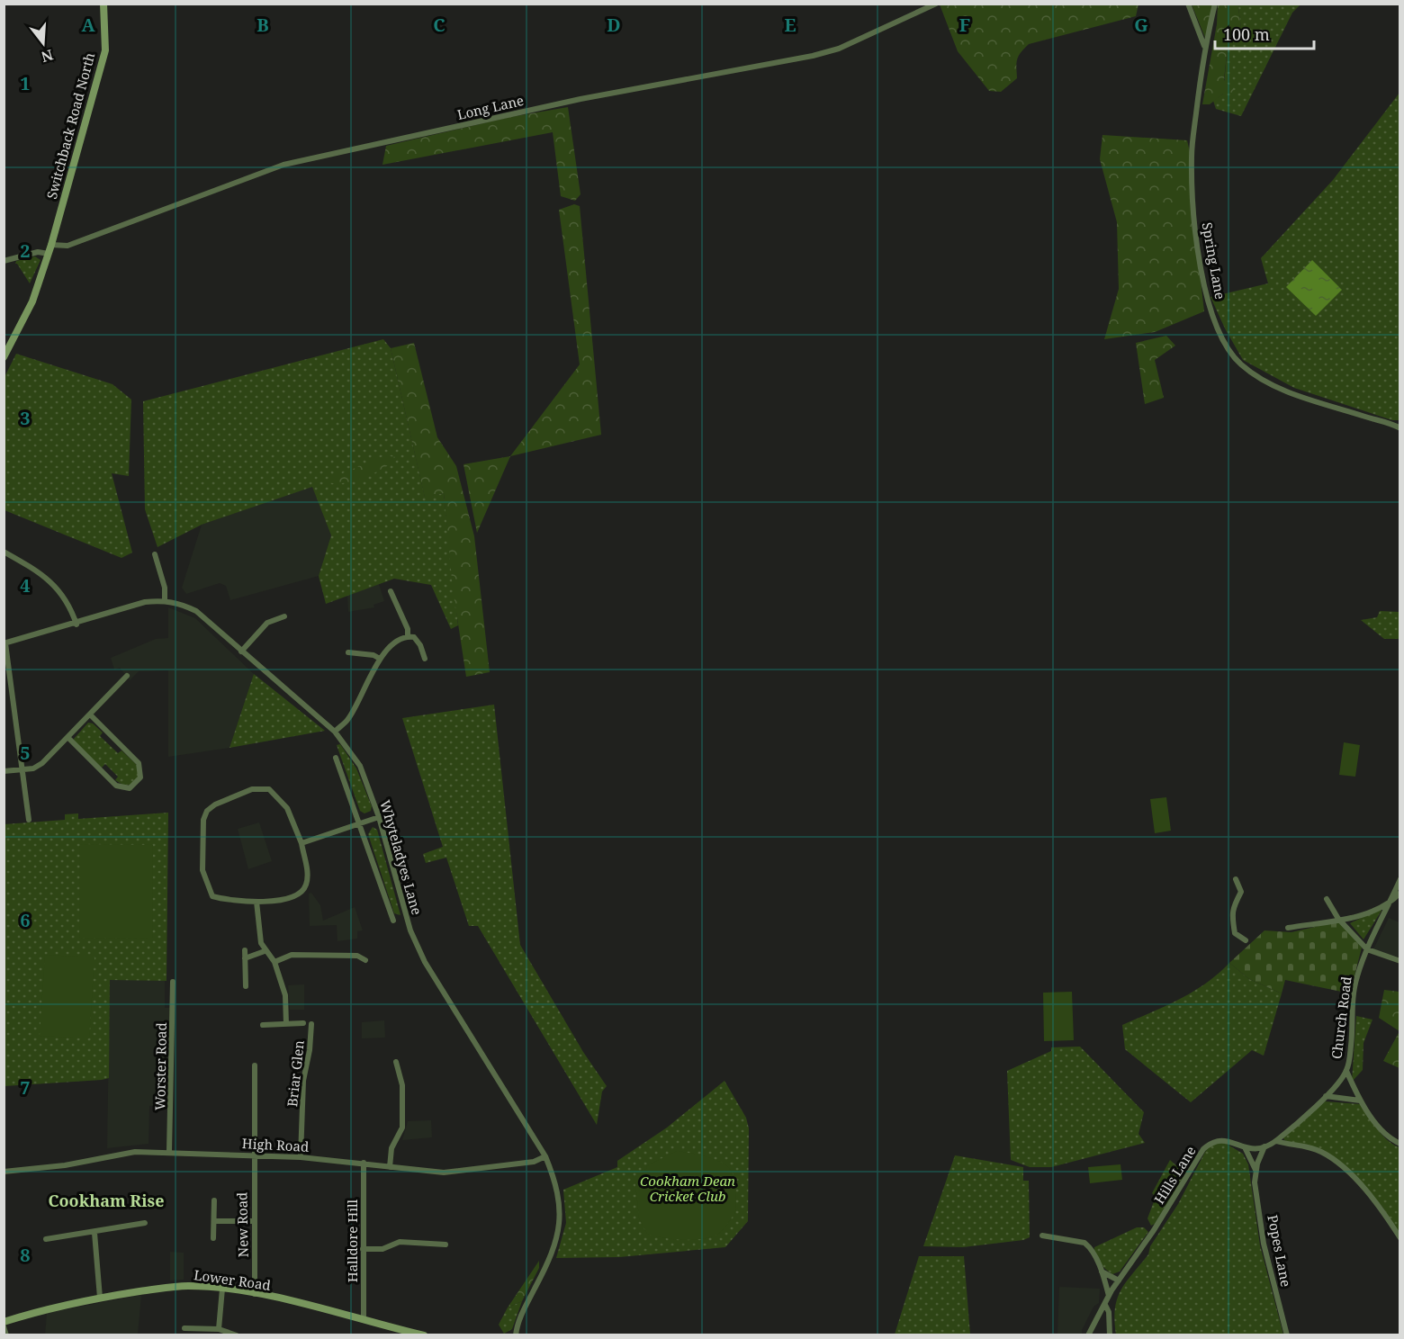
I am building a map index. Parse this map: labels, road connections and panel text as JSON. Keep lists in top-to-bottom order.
{
  "streets": {
    "street": [
      "Long Lane",
      "Switchback Road North",
      "Spring Lane",
      "Whyteladyes Lane",
      "Church Road",
      "Worster Road",
      "Briar Glen",
      "High Road",
      "Hills Lane",
      "New Road",
      "Halldore Hill",
      "Popes Lane",
      "Lower Road"
    ]
  },
  "crossings": [
    ["Long Lane", "Switchback Road North"],
    ["Whyteladyes Lane", "High Road"],
    ["Church Road", "Hills Lane"],
    ["Worster Road", "High Road"],
    ["Briar Glen", "High Road"],
    ["High Road", "New Road"],
    ["High Road", "Halldore Hill"],
    ["Hills Lane", "Popes Lane"],
    ["New Road", "Lower Road"],
    ["Halldore Hill", "Lower Road"]
  ],
  "districts": ["Cookham Rise"],
  "parks": ["Cookham Dean Cricket Club"],
  "scale_bar": "100 m",
  "north": "bottom",
  "grid": {
    "columns": [
      "A",
      "B",
      "C",
      "D",
      "E",
      "F",
      "G"
    ],
    "rows": [
      "1",
      "2",
      "3",
      "4",
      "5",
      "6",
      "7",
      "8"
    ]
  }
}
